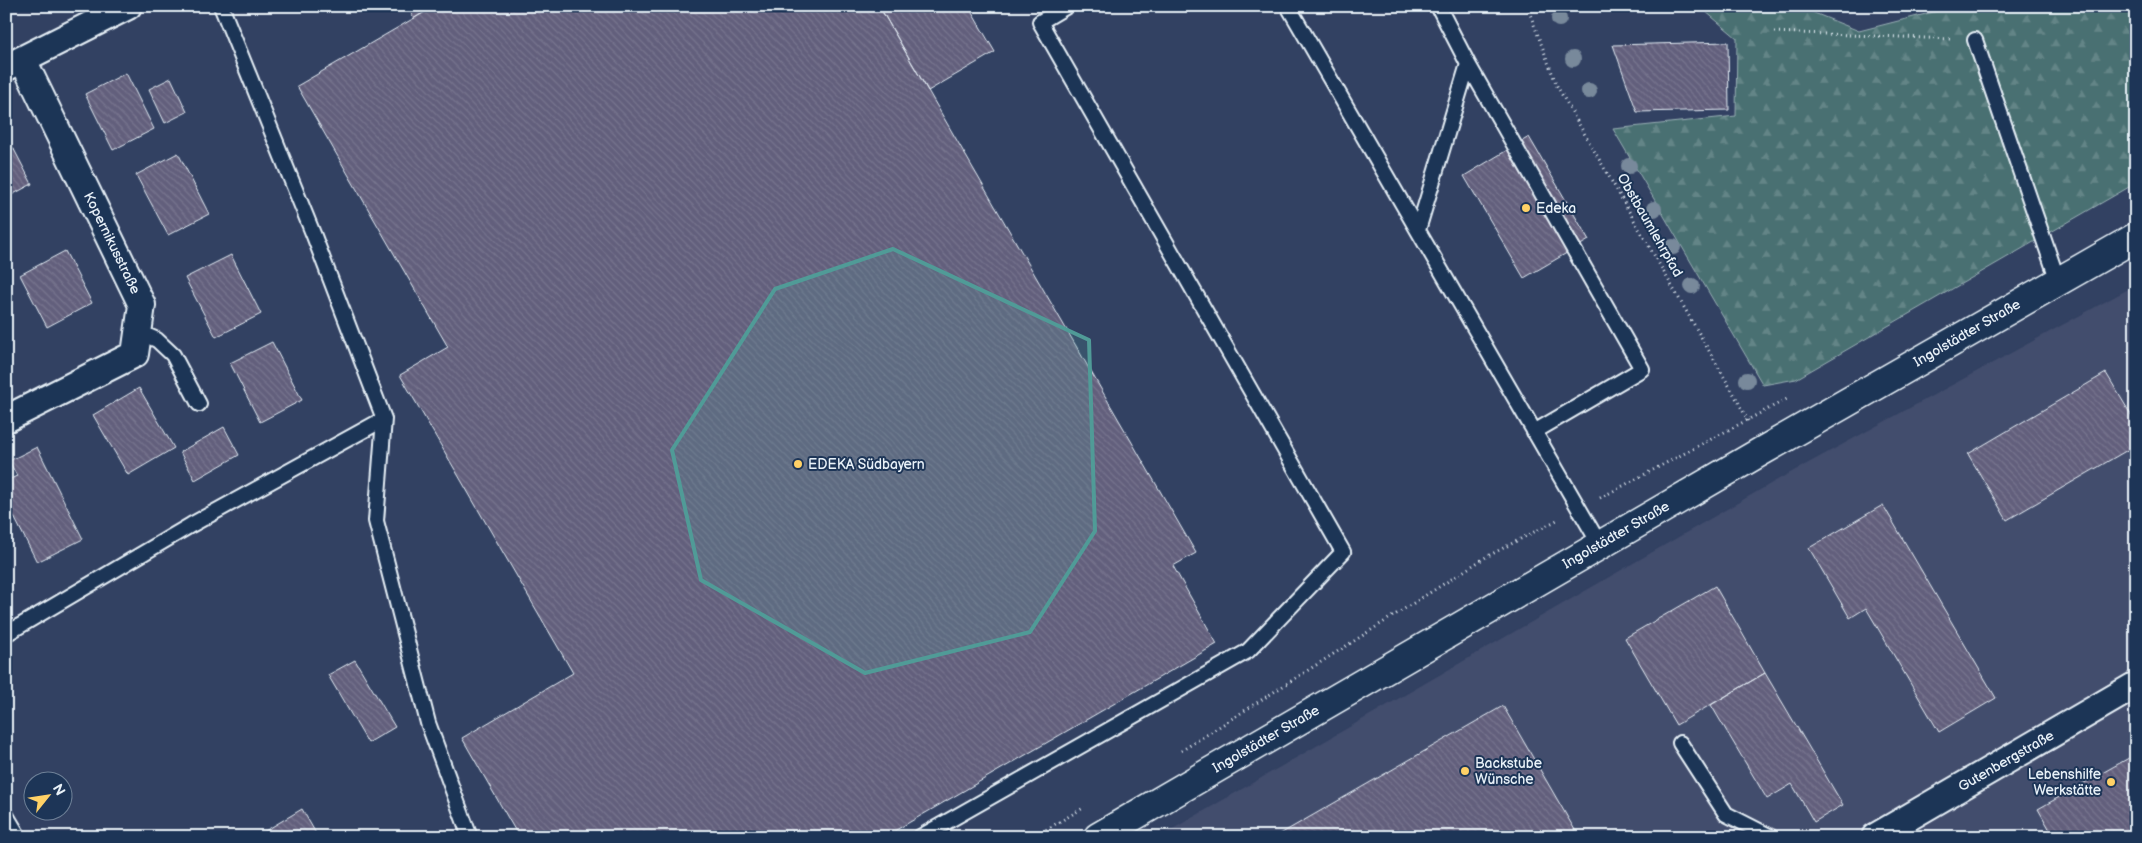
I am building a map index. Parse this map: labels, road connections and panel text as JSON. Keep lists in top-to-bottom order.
{
  "streets": {
    "street": ["Kopernikusstraße", "Ingolstädter Straße", "Gutenbergstraße"],
    "path": ["Obstbaumlehrpfad"]
  },
  "crossings": [
    ["Obstbaumlehrpfad", "Ingolstädter Straße"]
  ],
  "places": [
    "Edeka",
    "EDEKA Südbayern",
    "Backstube Wünsche",
    "Lebenshilfe Werkstätte"
  ],
  "north": "top right"
}
